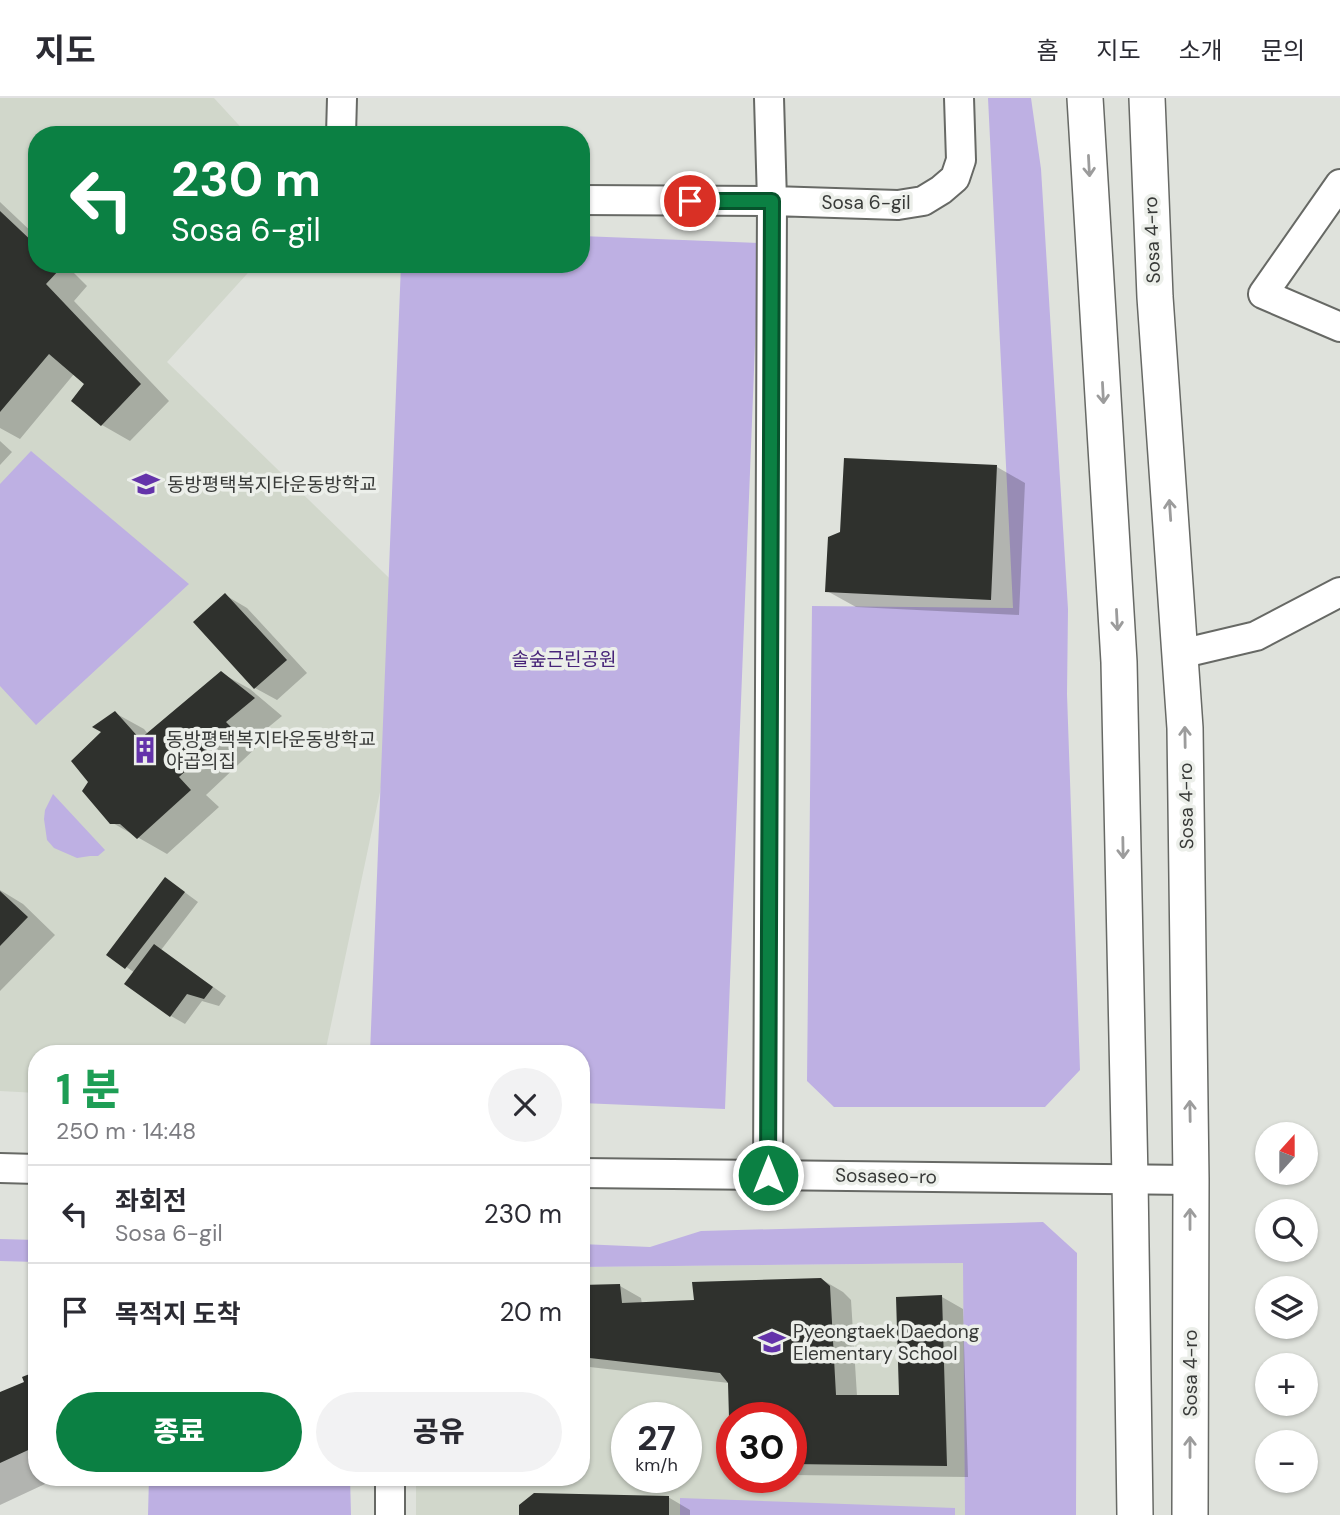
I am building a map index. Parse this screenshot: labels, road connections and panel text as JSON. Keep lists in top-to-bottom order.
{
  "streets": {
    "main road": ["Sosa 4-ro"],
    "street": ["Sosa 6-gil", "Sosaseo-ro"]
  },
  "crossings": [
    ["Sosa 4-ro", "Sosaseo-ro"]
  ],
  "parks": ["솔숲근린공원"],
  "places": {
    "school or university": ["동방평택복지타운동방학교", "Pyeongtaek Daedong Elementary School"],
    "building": ["동방평택복지타운동방학교 야곱의집"]
  },
  "north": "top",
  "page": {
    "header": "지도",
    "nav": [
      "홈",
      "지도",
      "소개",
      "문의"
    ],
    "turn": ["230 m", "Sosa 6-gil"],
    "heading": ["1 분", "250 m · 14:48"],
    "map_buttons": ["+", "−"],
    "list": [
      {
        "name": "좌회전",
        "note": "Sosa 6-gil",
        "value": "230 m"
      },
      {
        "name": "목적지 도착",
        "value": "20 m"
      }
    ],
    "buttons": ["종료", "공유"],
    "speed": "27 km/h",
    "limit": "30"
  }
}
